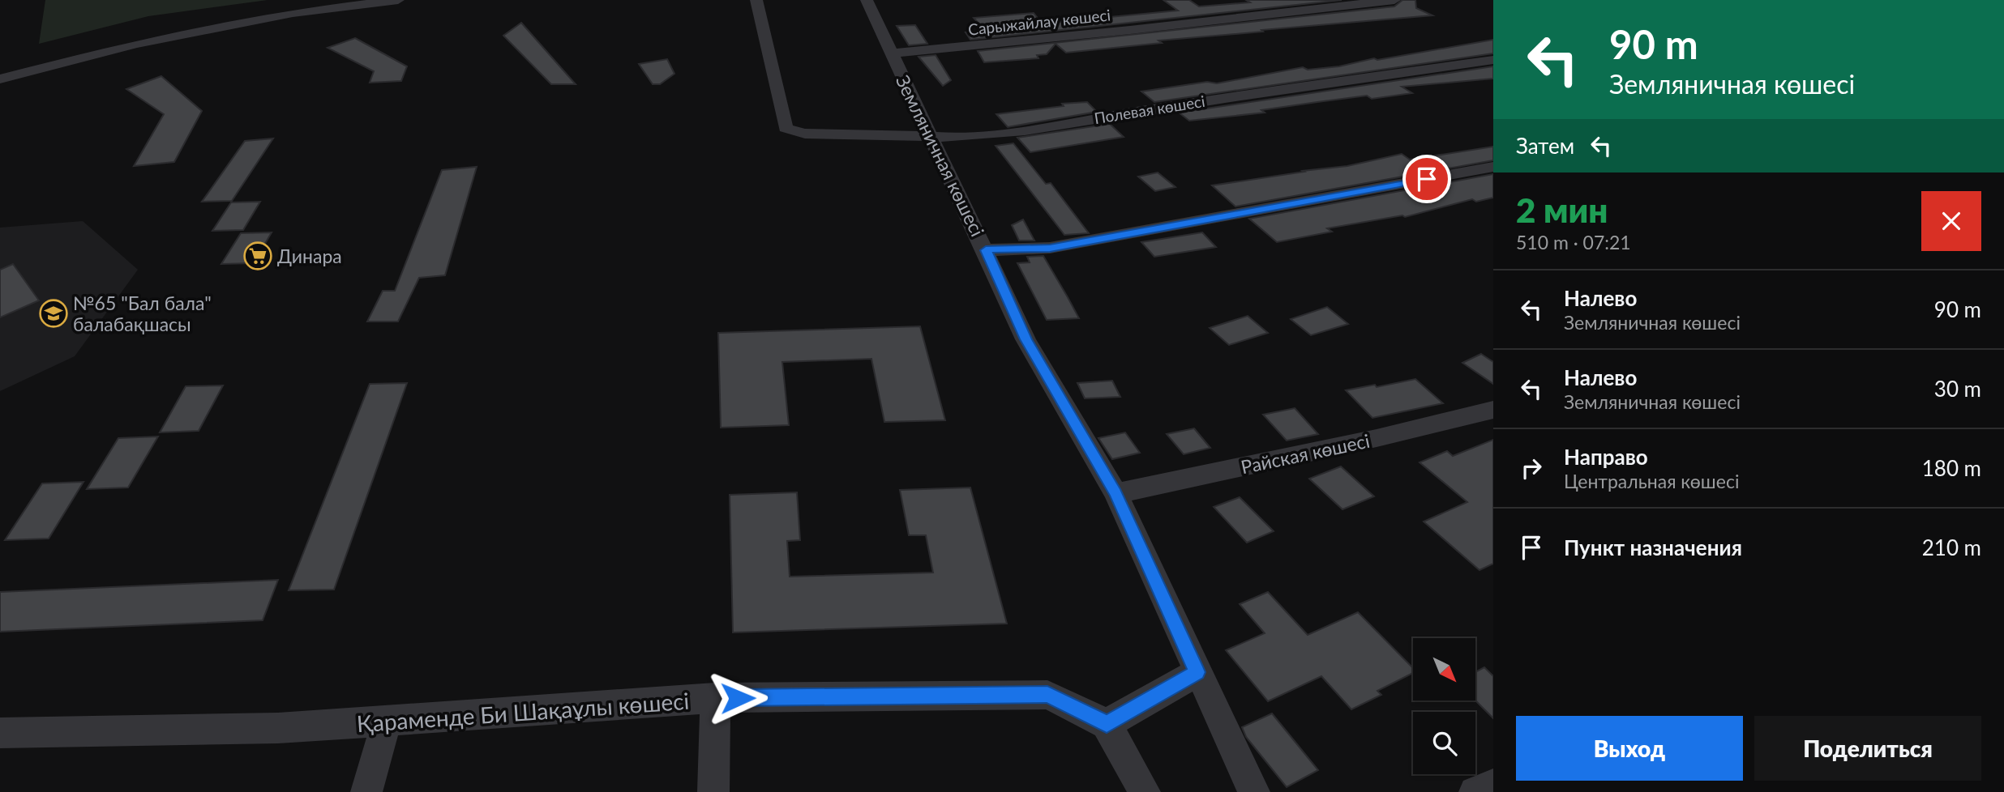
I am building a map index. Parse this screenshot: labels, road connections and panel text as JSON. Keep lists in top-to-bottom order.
{
  "streets": {
    "street": [
      "Сарыжайлау көшесі",
      "Полевая көшесі",
      "Земляничная көшесі",
      "Райская көшесі",
      "Қараменде Би Шақаұлы көшесі"
    ]
  },
  "crossings": [
    ["Сарыжайлау көшесі", "Земляничная көшесі"],
    ["Полевая көшесі", "Земляничная көшесі"],
    ["Земляничная көшесі", "Райская көшесі"]
  ],
  "places": {
    "supermarket": ["Динара"],
    "school or university": ["№65 \"Бал бала\" балабақшасы"]
  },
  "north": "bottom right",
  "page": {
    "turn": ["90 m", "Земляничная көшесі"],
    "then": "Затем",
    "heading": ["2 мин", "510 m · 07:21"],
    "list": [
      {
        "name": "Налево",
        "note": "Земляничная көшесі",
        "value": "90 m"
      },
      {
        "name": "Налево",
        "note": "Земляничная көшесі",
        "value": "30 m"
      },
      {
        "name": "Направо",
        "note": "Центральная көшесі",
        "value": "180 m"
      },
      {
        "name": "Пункт назначения",
        "value": "210 m"
      }
    ],
    "buttons": ["Выход", "Поделиться"]
  }
}
